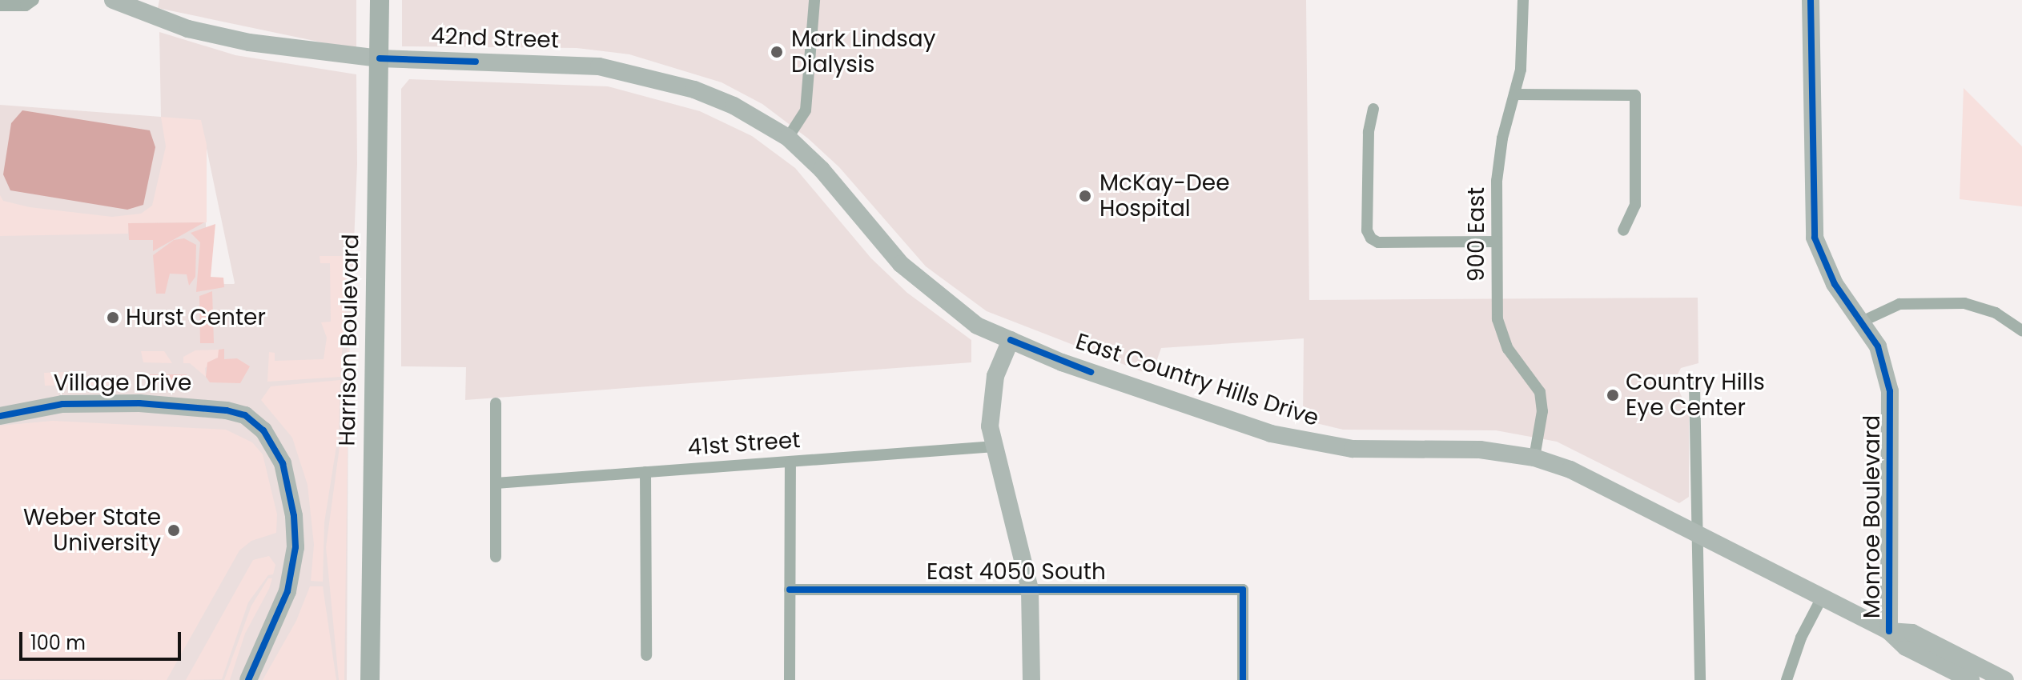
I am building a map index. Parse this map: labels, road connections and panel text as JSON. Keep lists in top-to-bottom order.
{
  "streets": {
    "main road": [
      "42nd Street",
      "Harrison Boulevard",
      "East Country Hills Drive",
      "Village Drive",
      "Monroe Boulevard"
    ],
    "street": ["900 East", "41st Street", "East 4050 South"]
  },
  "crossings": [
    ["42nd Street", "Harrison Boulevard"],
    ["42nd Street", "East Country Hills Drive"],
    ["900 East", "East Country Hills Drive"],
    ["East Country Hills Drive", "Monroe Boulevard"]
  ],
  "places": [
    "Mark Lindsay Dialysis",
    "McKay-Dee Hospital",
    "Hurst Center",
    "Country Hills Eye Center",
    "Weber State University"
  ],
  "scale_bar": "100 m"
}
